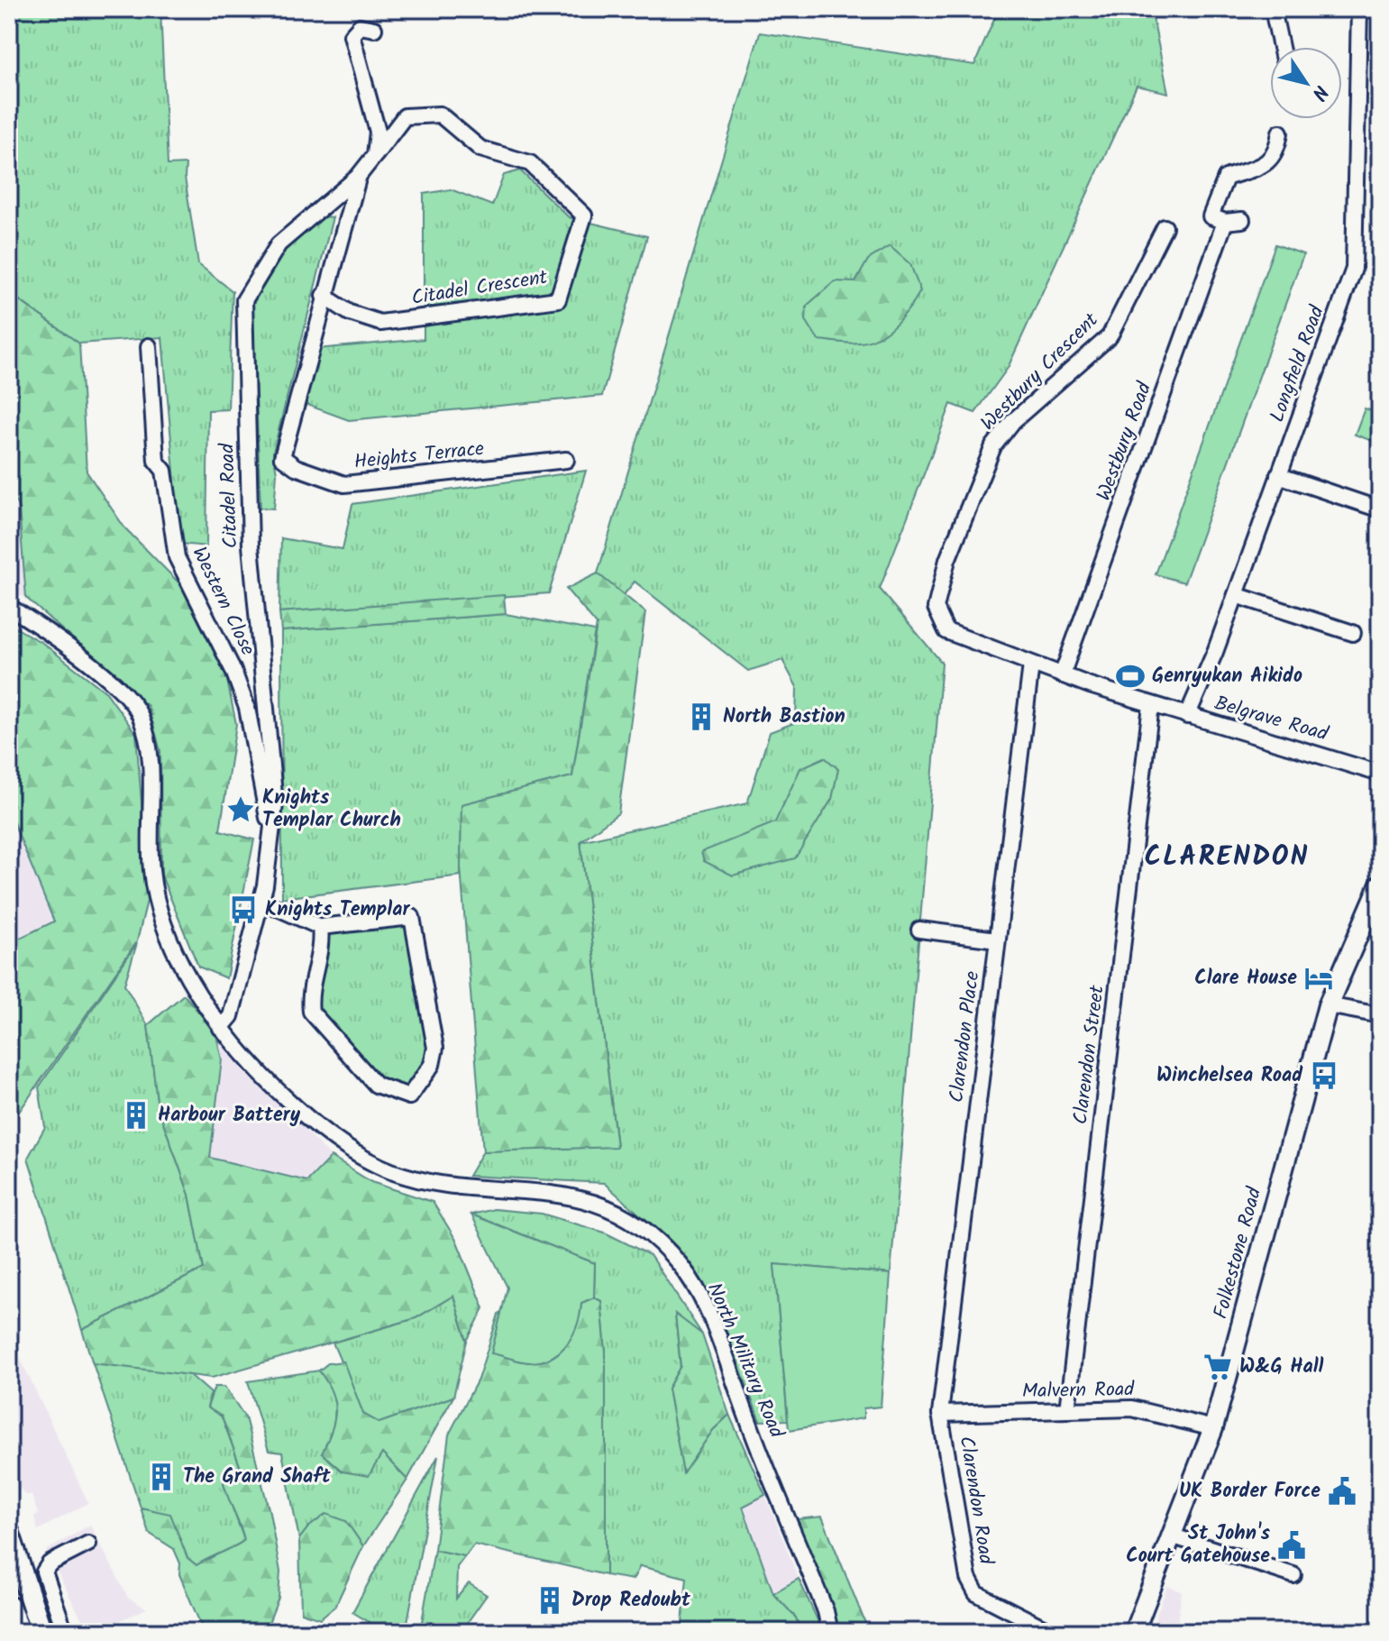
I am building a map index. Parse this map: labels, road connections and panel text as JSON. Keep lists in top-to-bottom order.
{
  "streets": {
    "main road": ["Folkestone Road"],
    "street": [
      "Citadel Crescent",
      "Longfield Road",
      "Westbury Crescent",
      "Westbury Road",
      "Heights Terrace",
      "Citadel Road",
      "Western Close",
      "Belgrave Road",
      "Clarendon Place",
      "Clarendon Street",
      "North Military Road",
      "Malvern Road",
      "Clarendon Road"
    ]
  },
  "crossings": [
    ["Citadel Crescent", "Heights Terrace"],
    ["Citadel Crescent", "Citadel Road"],
    ["Longfield Road", "Belgrave Road"],
    ["Westbury Crescent", "Belgrave Road"],
    ["Westbury Road", "Belgrave Road"],
    ["Citadel Road", "Western Close"],
    ["Citadel Road", "North Military Road"],
    ["Belgrave Road", "Clarendon Place"],
    ["Belgrave Road", "Clarendon Street"],
    ["Clarendon Place", "Malvern Road"],
    ["Clarendon Place", "Clarendon Road"],
    ["Clarendon Street", "Malvern Road"],
    ["Folkestone Road", "Malvern Road"],
    ["Malvern Road", "Clarendon Road"]
  ],
  "districts": ["CLARENDON"],
  "places": {
    "sports": ["Genryukan Aikido"],
    "building": [
      "North Bastion",
      "Harbour Battery",
      "The Grand Shaft",
      "Drop Redoubt"
    ],
    "place": ["Knights Templar Church"],
    "bus stop": ["Knights Templar", "Winchelsea Road"],
    "hotel": ["Clare House"],
    "supermarket": ["W&G Hall"],
    "public building": ["UK Border Force", "St John's Court Gatehouse"]
  },
  "north": "bottom right"
}
